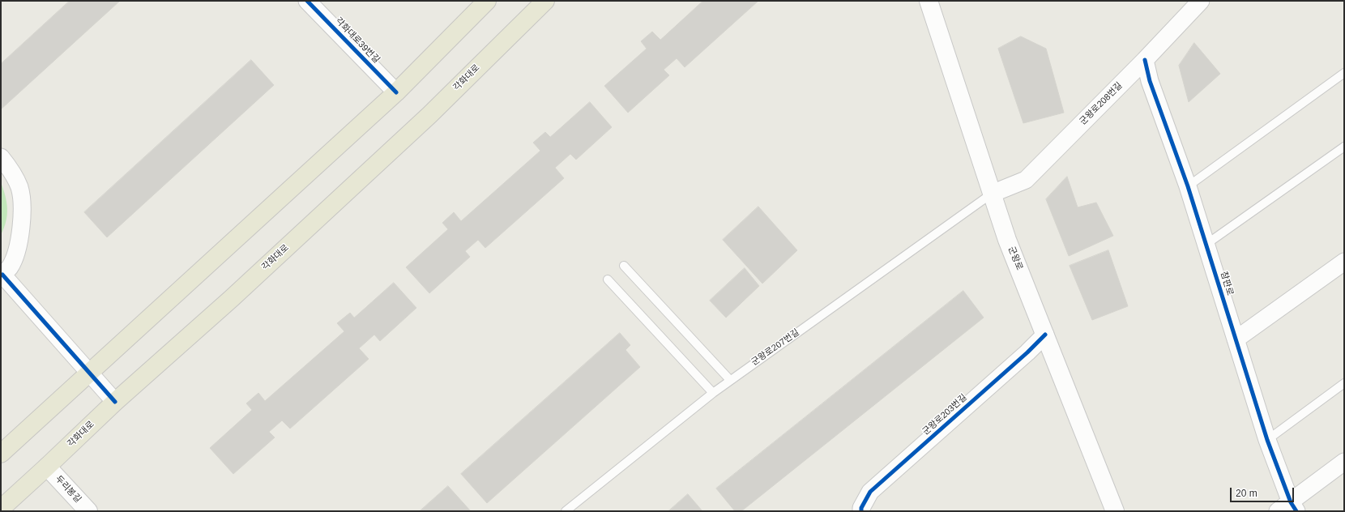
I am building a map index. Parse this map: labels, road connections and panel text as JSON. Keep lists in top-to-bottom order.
{
  "streets": {
    "main road": ["각화대로", "군왕로", "두리봉길"],
    "street": [
      "각화대로39번길",
      "군왕로208번길",
      "참판로",
      "군왕로203번길"
    ],
    "lane": ["군왕로207번길"]
  },
  "crossings": [
    ["각화대로", "두리봉길"],
    ["군왕로208번길", "군왕로"],
    ["군왕로208번길", "참판로"],
    ["군왕로208번길", "군왕로207번길"],
    ["군왕로", "군왕로207번길"],
    ["군왕로", "군왕로203번길"]
  ],
  "scale_bar": "20 m"
}
